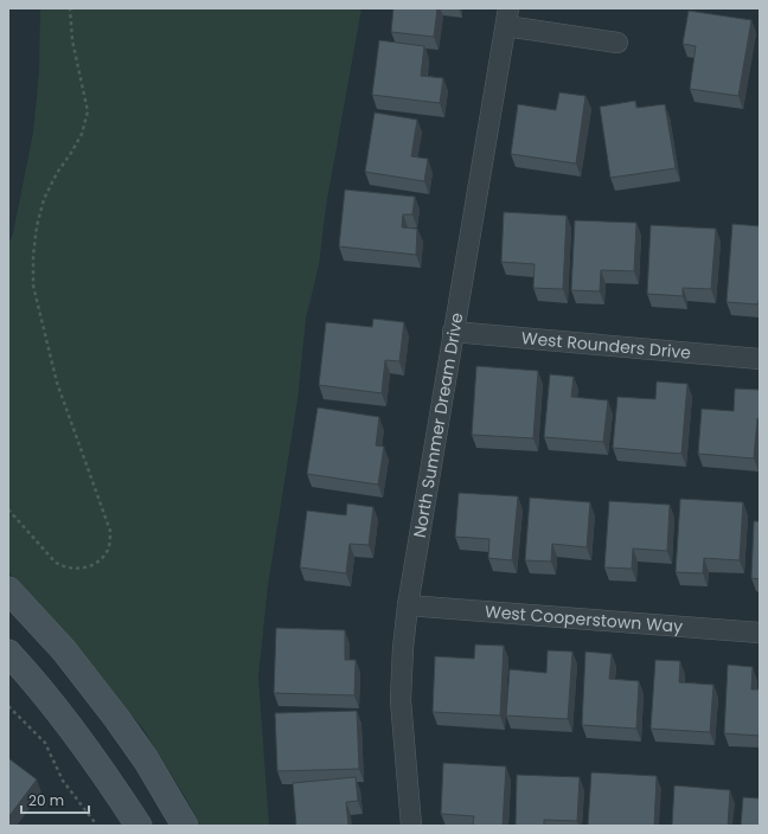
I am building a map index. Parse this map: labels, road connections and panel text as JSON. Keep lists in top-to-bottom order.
{
  "streets": {
    "street": ["West Rounders Drive", "North Summer Dream Drive", "West Cooperstown Way"]
  },
  "crossings": [
    ["West Rounders Drive", "North Summer Dream Drive"],
    ["North Summer Dream Drive", "West Cooperstown Way"]
  ],
  "scale_bar": "20 m"
}
